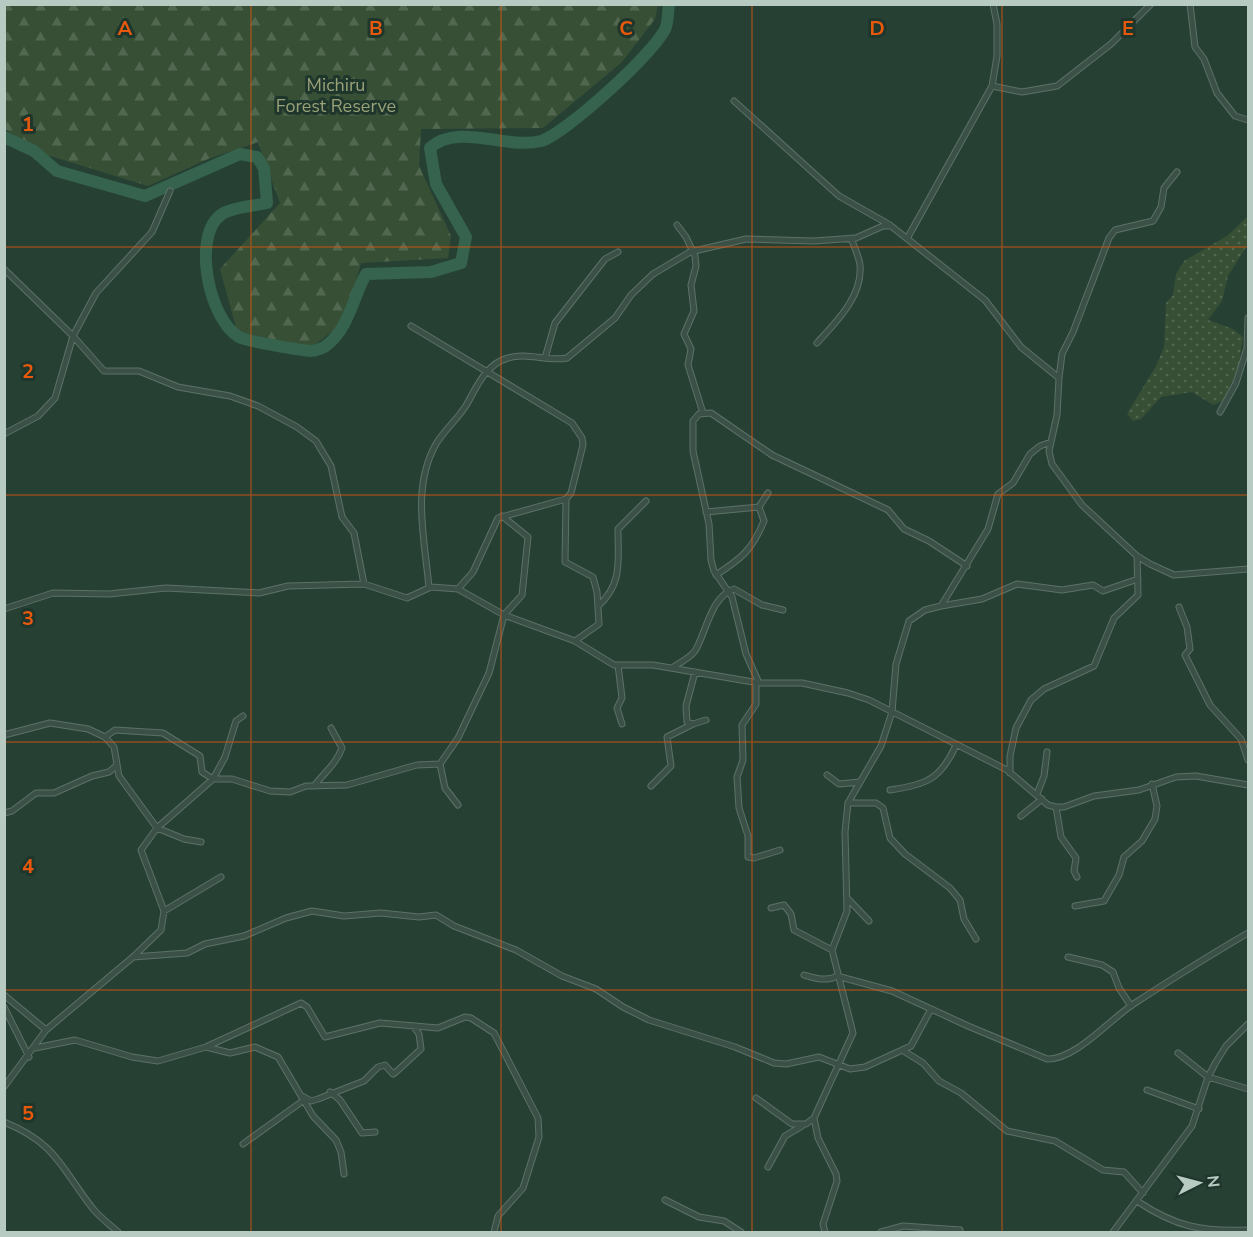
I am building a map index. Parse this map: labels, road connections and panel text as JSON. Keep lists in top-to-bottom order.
{
  "parks": ["Michiru Forest Reserve"],
  "north": "right",
  "grid": {
    "columns": [
      "A",
      "B",
      "C",
      "D",
      "E"
    ],
    "rows": [
      "1",
      "2",
      "3",
      "4",
      "5"
    ]
  }
}
